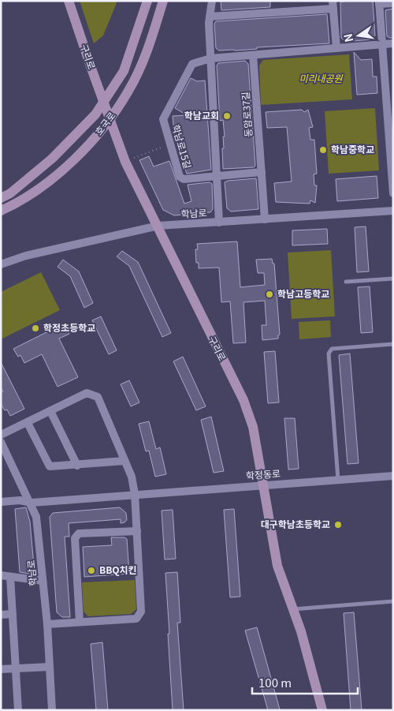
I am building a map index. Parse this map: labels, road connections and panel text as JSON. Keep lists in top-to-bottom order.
{
  "streets": {
    "street": [
      "구리로",
      "동암로37길",
      "호국로",
      "학남로15길",
      "학남로",
      "학정동로"
    ]
  },
  "crossings": [
    ["구리로", "학남로"],
    ["구리로", "학정동로"],
    ["동암로37길", "학남로"],
    ["학남로", "학정동로"]
  ],
  "parks": ["미리내공원"],
  "places": [
    "학남교회",
    "학남중학교",
    "학남고등학교",
    "학정초등학교",
    "대구학남초등학교",
    "BBQ치킨"
  ],
  "scale_bar": "100 m",
  "north": "left"
}
